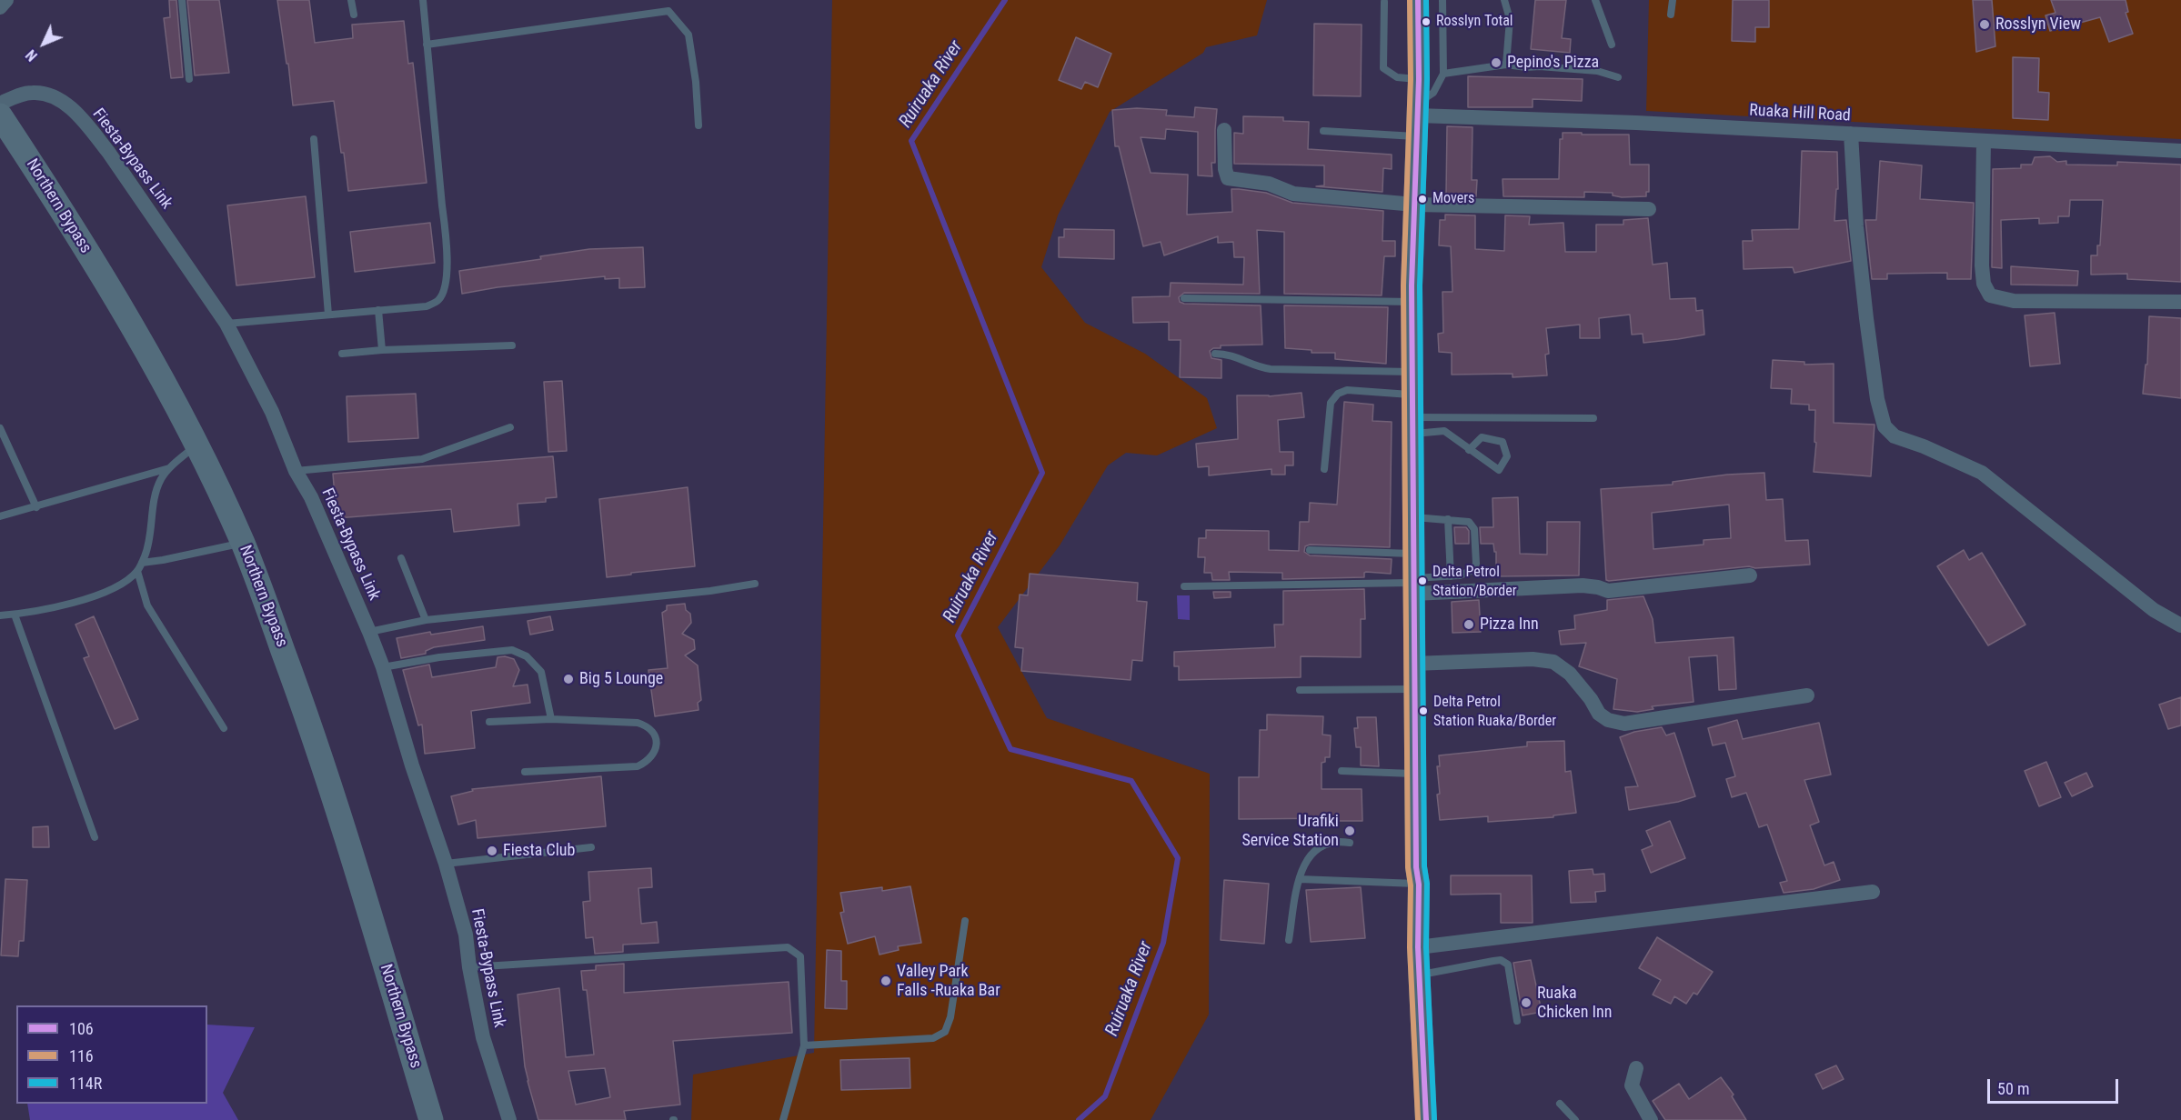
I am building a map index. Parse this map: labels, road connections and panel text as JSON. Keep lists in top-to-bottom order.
{
  "streets": {
    "main road": ["Northern Bypass"],
    "street": ["Ruaka Hill Road", "Fiesta-Bypass Link"]
  },
  "water": ["Ruiruaka River"],
  "places": [
    "Rosslyn Total",
    "Rosslyn View",
    "Pepino's Pizza",
    "Movers",
    "Delta Petrol Station/Border",
    "Pizza Inn",
    "Big 5 Lounge",
    "Delta Petrol Station Ruaka/Border",
    "Urafiki Service Station",
    "Fiesta Club",
    "Valley Park Falls -Ruaka Bar",
    "Ruaka Chicken Inn"
  ],
  "lines": ["transit line 106", "transit line 116", "transit line 114R"],
  "legend": ["106", "116", "114R"],
  "scale_bar": "50 m",
  "north": "bottom left"
}
